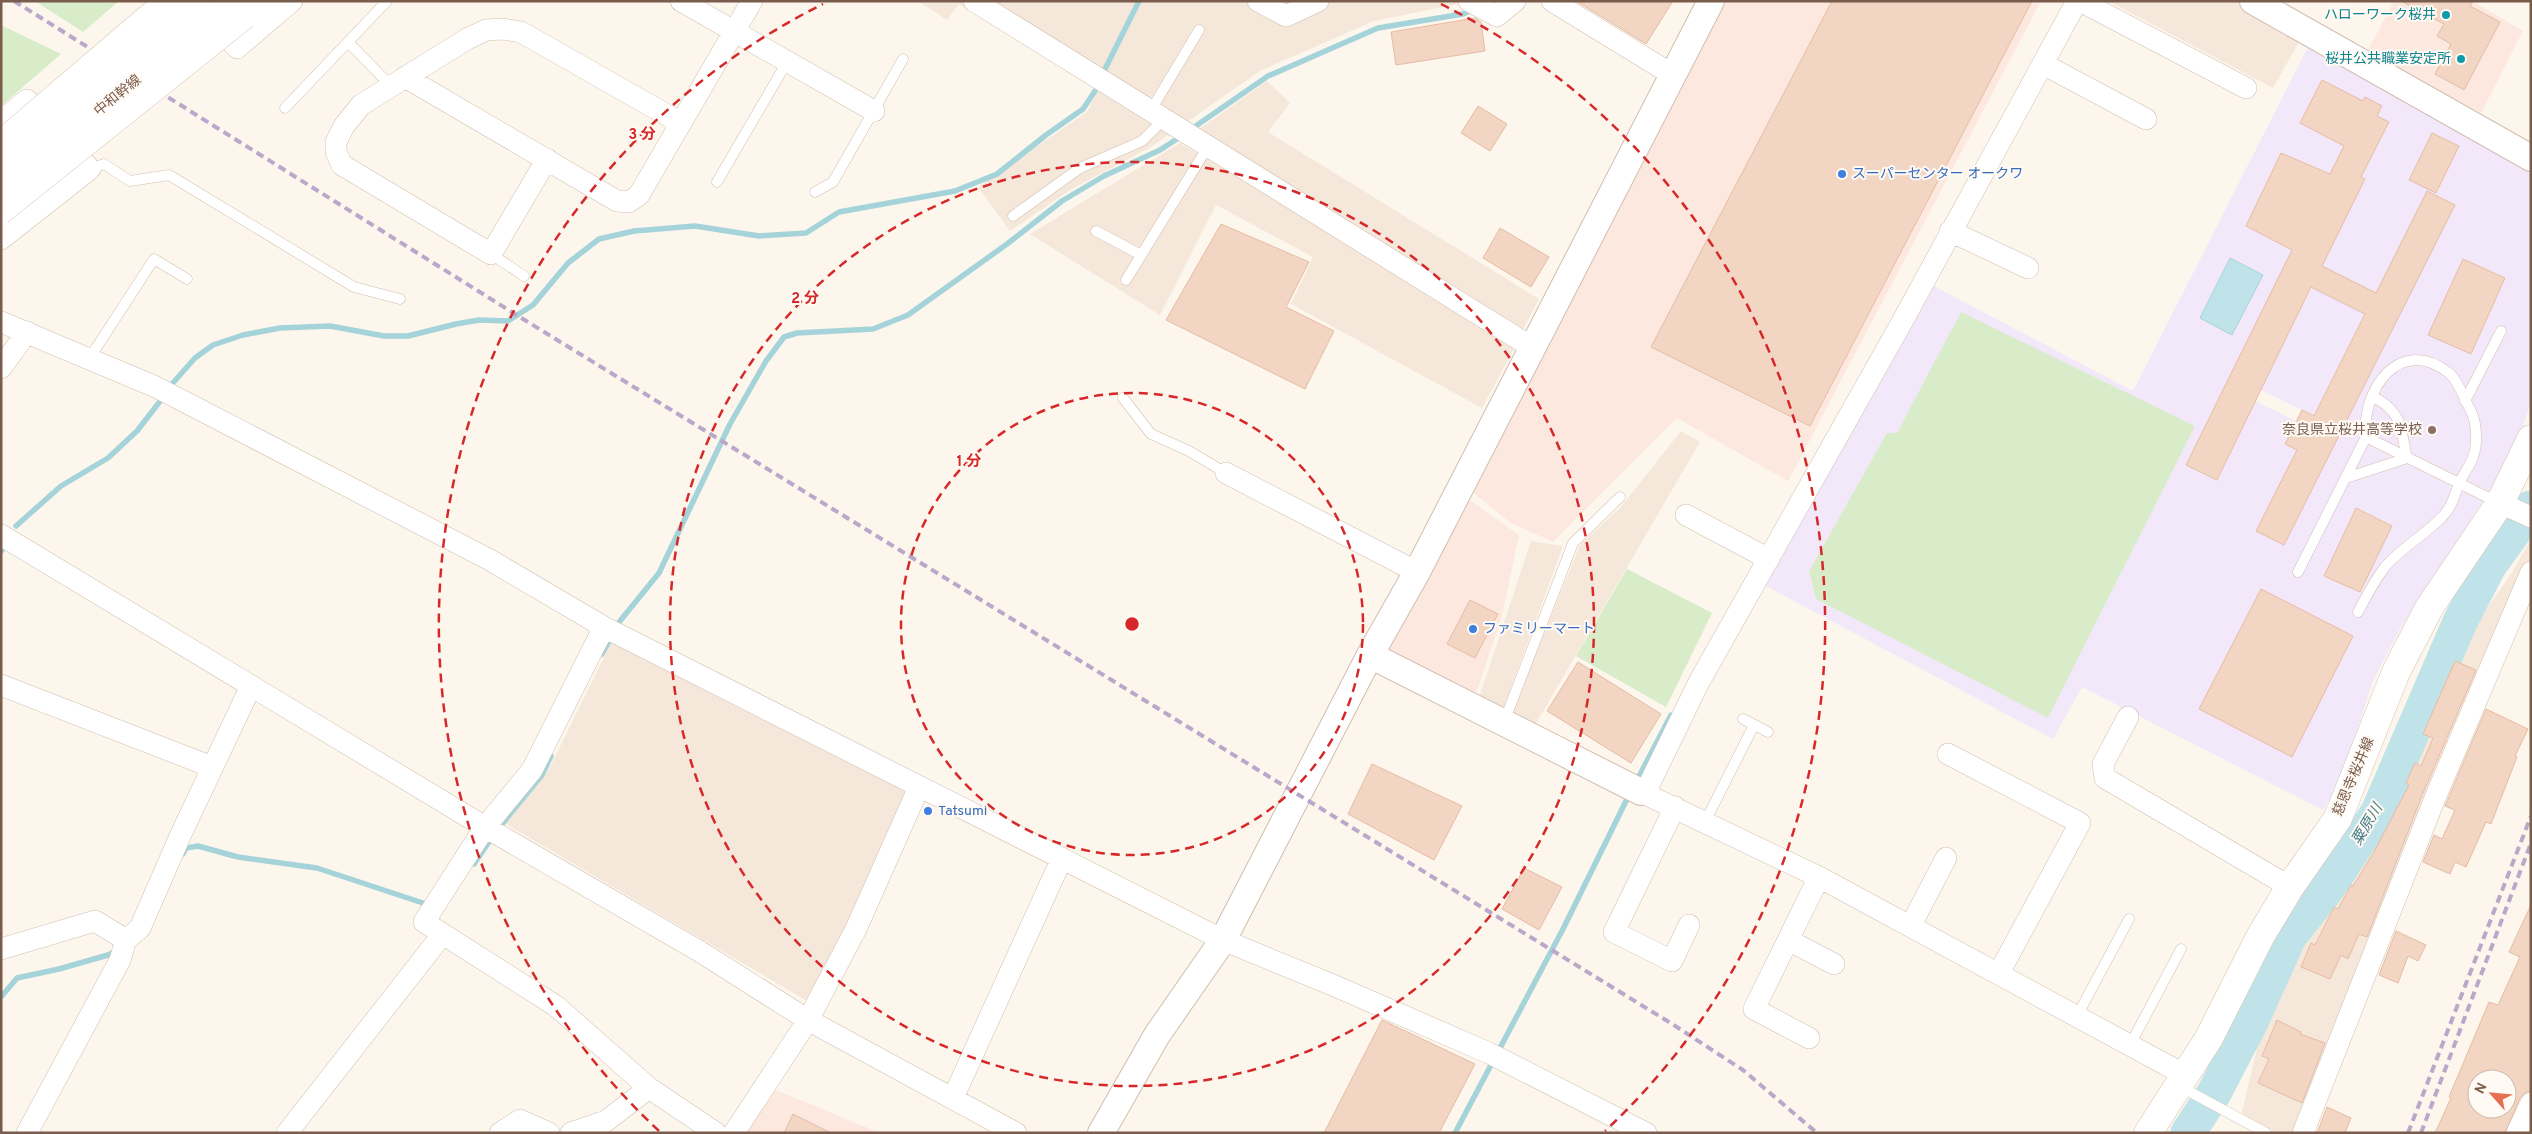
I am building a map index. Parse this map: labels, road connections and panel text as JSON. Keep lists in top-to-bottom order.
{
  "streets": {
    "main road": ["中和幹線", "慈恩寺桜井線"]
  },
  "water": ["粟原川"],
  "places": [
    "ハローワーク桜井",
    "桜井公共職業安定所",
    "スーパーセンター オークワ",
    "奈良県立桜井高等学校",
    "ファミリーマート",
    "Tatsumi"
  ],
  "north": "top left",
  "rings": ["3 分", "2 分", "1 分"]
}
